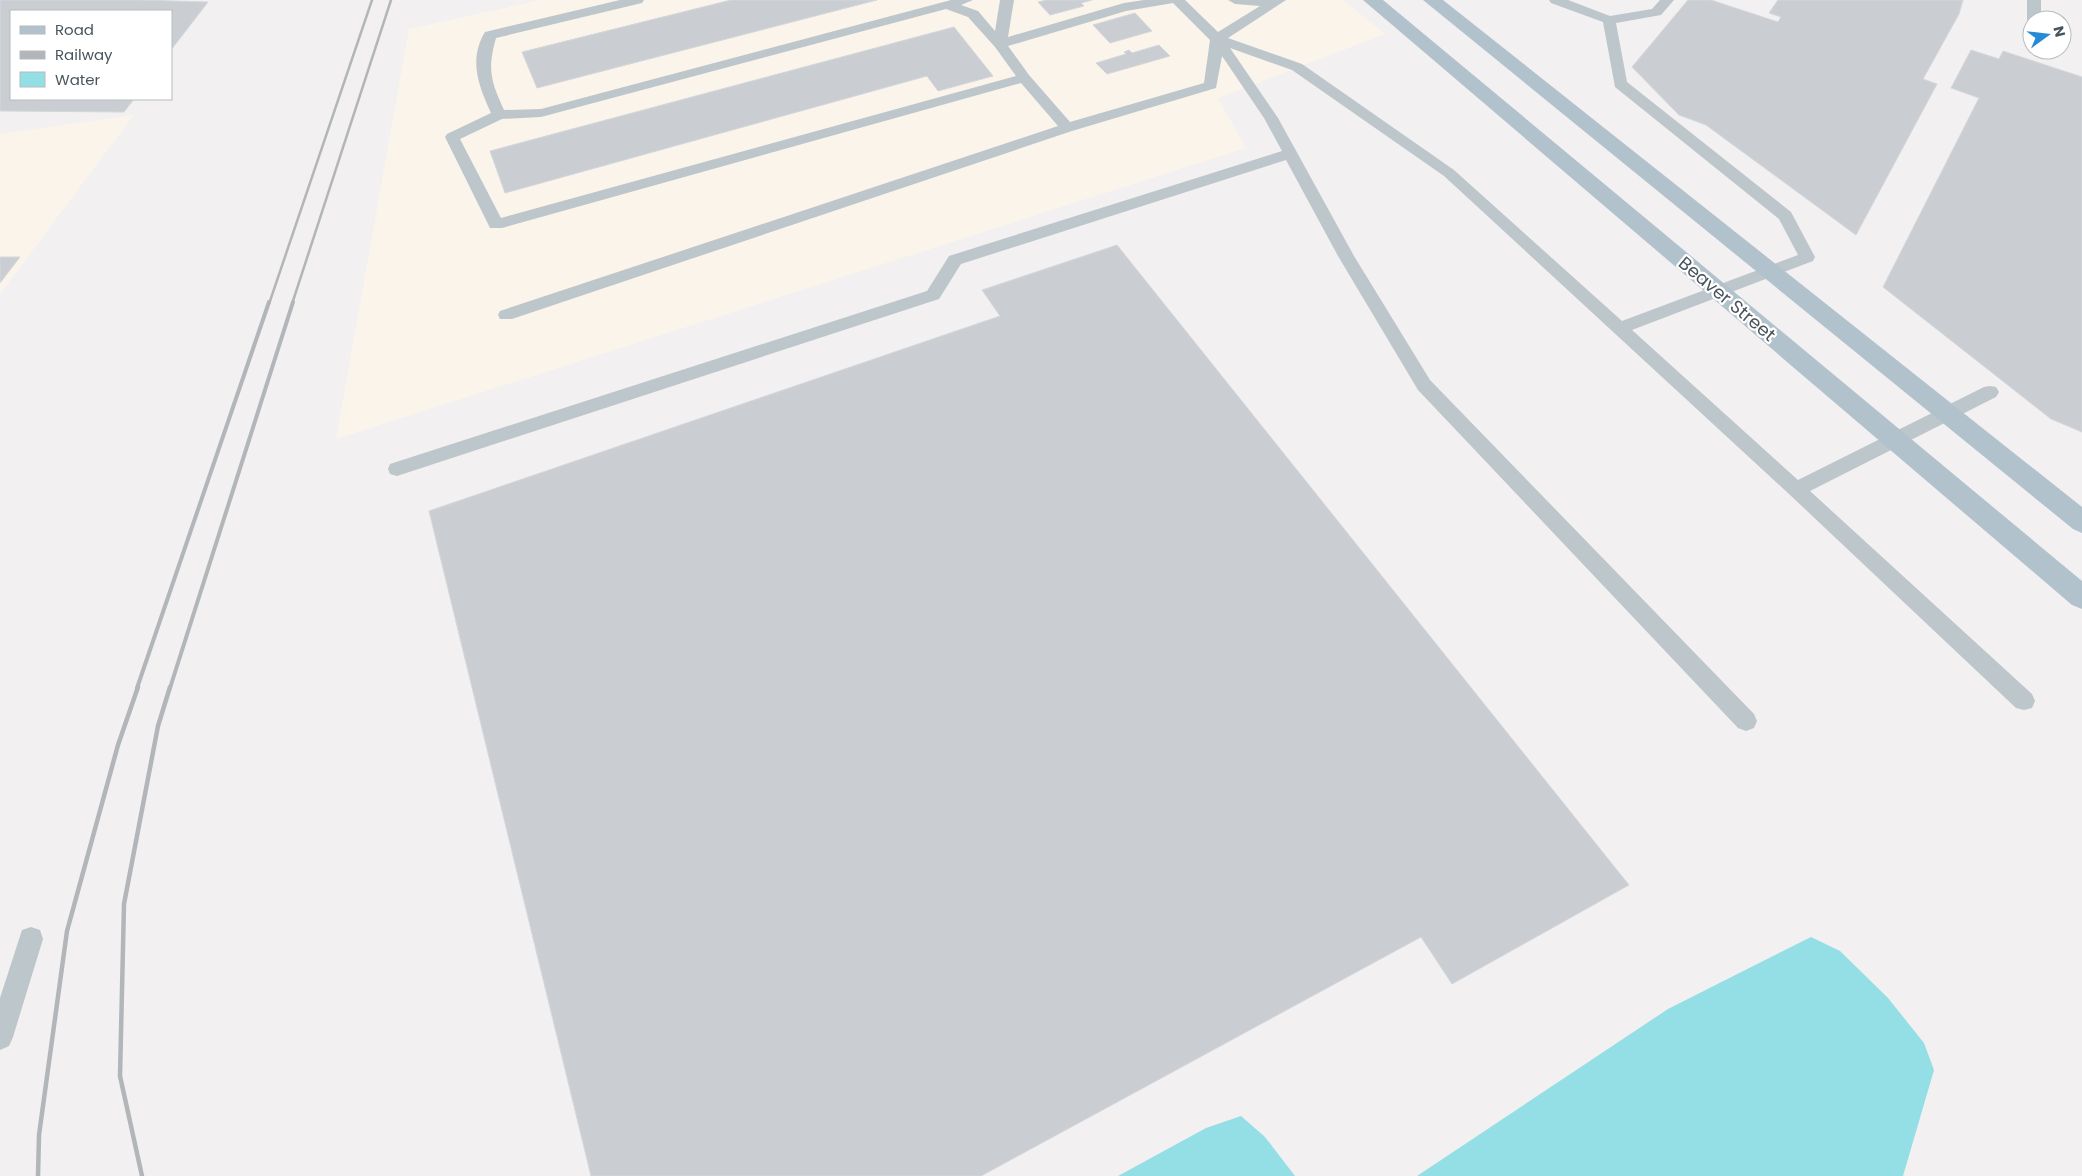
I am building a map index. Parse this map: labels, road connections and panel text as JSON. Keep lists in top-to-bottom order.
{
  "streets": {
    "main road": ["Beaver Street"]
  },
  "legend": ["Road", "Railway", "Water"],
  "north": "right"
}
